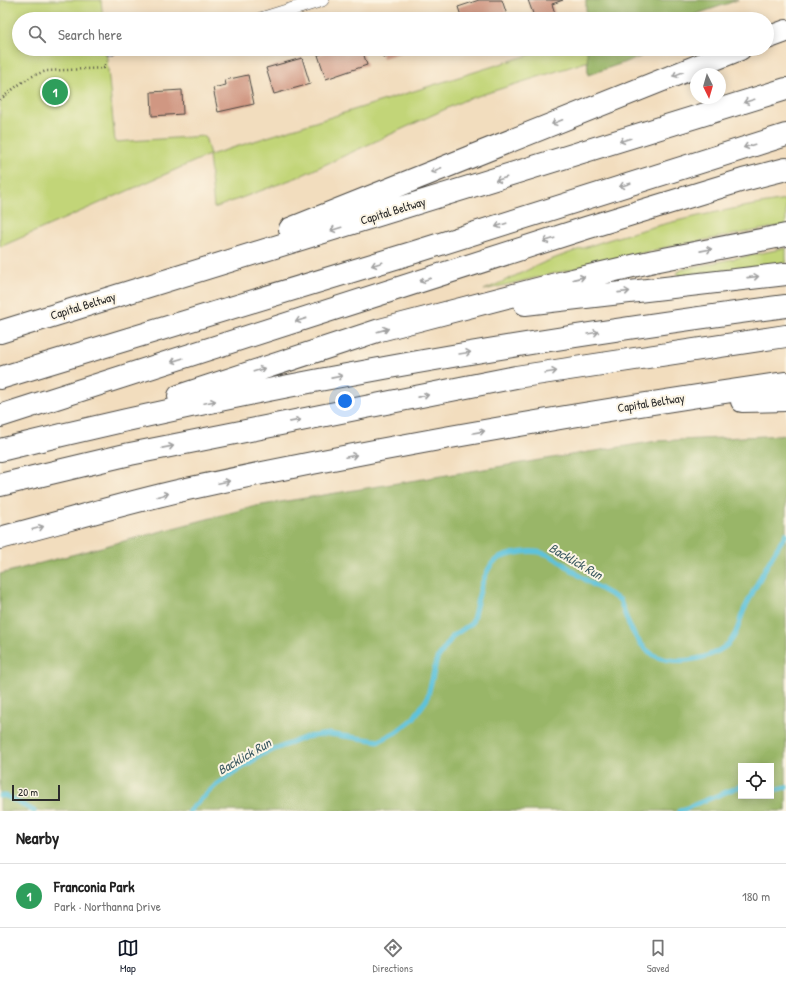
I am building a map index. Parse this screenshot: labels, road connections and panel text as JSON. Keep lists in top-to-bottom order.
{
  "streets": {
    "highway": ["Capital Beltway"]
  },
  "water": ["Backlick Run"],
  "scale_bar": "20 m",
  "north": "bottom",
  "page": {
    "search": "Search here",
    "pins": "1",
    "scale": "20 m",
    "heading": "Nearby",
    "list": [
      {
        "mark": "1",
        "name": "Franconia Park",
        "note": "Park · Northanna Drive",
        "value": "180 m"
      }
    ],
    "nav": ["Map", "Directions", "Saved"]
  }
}
